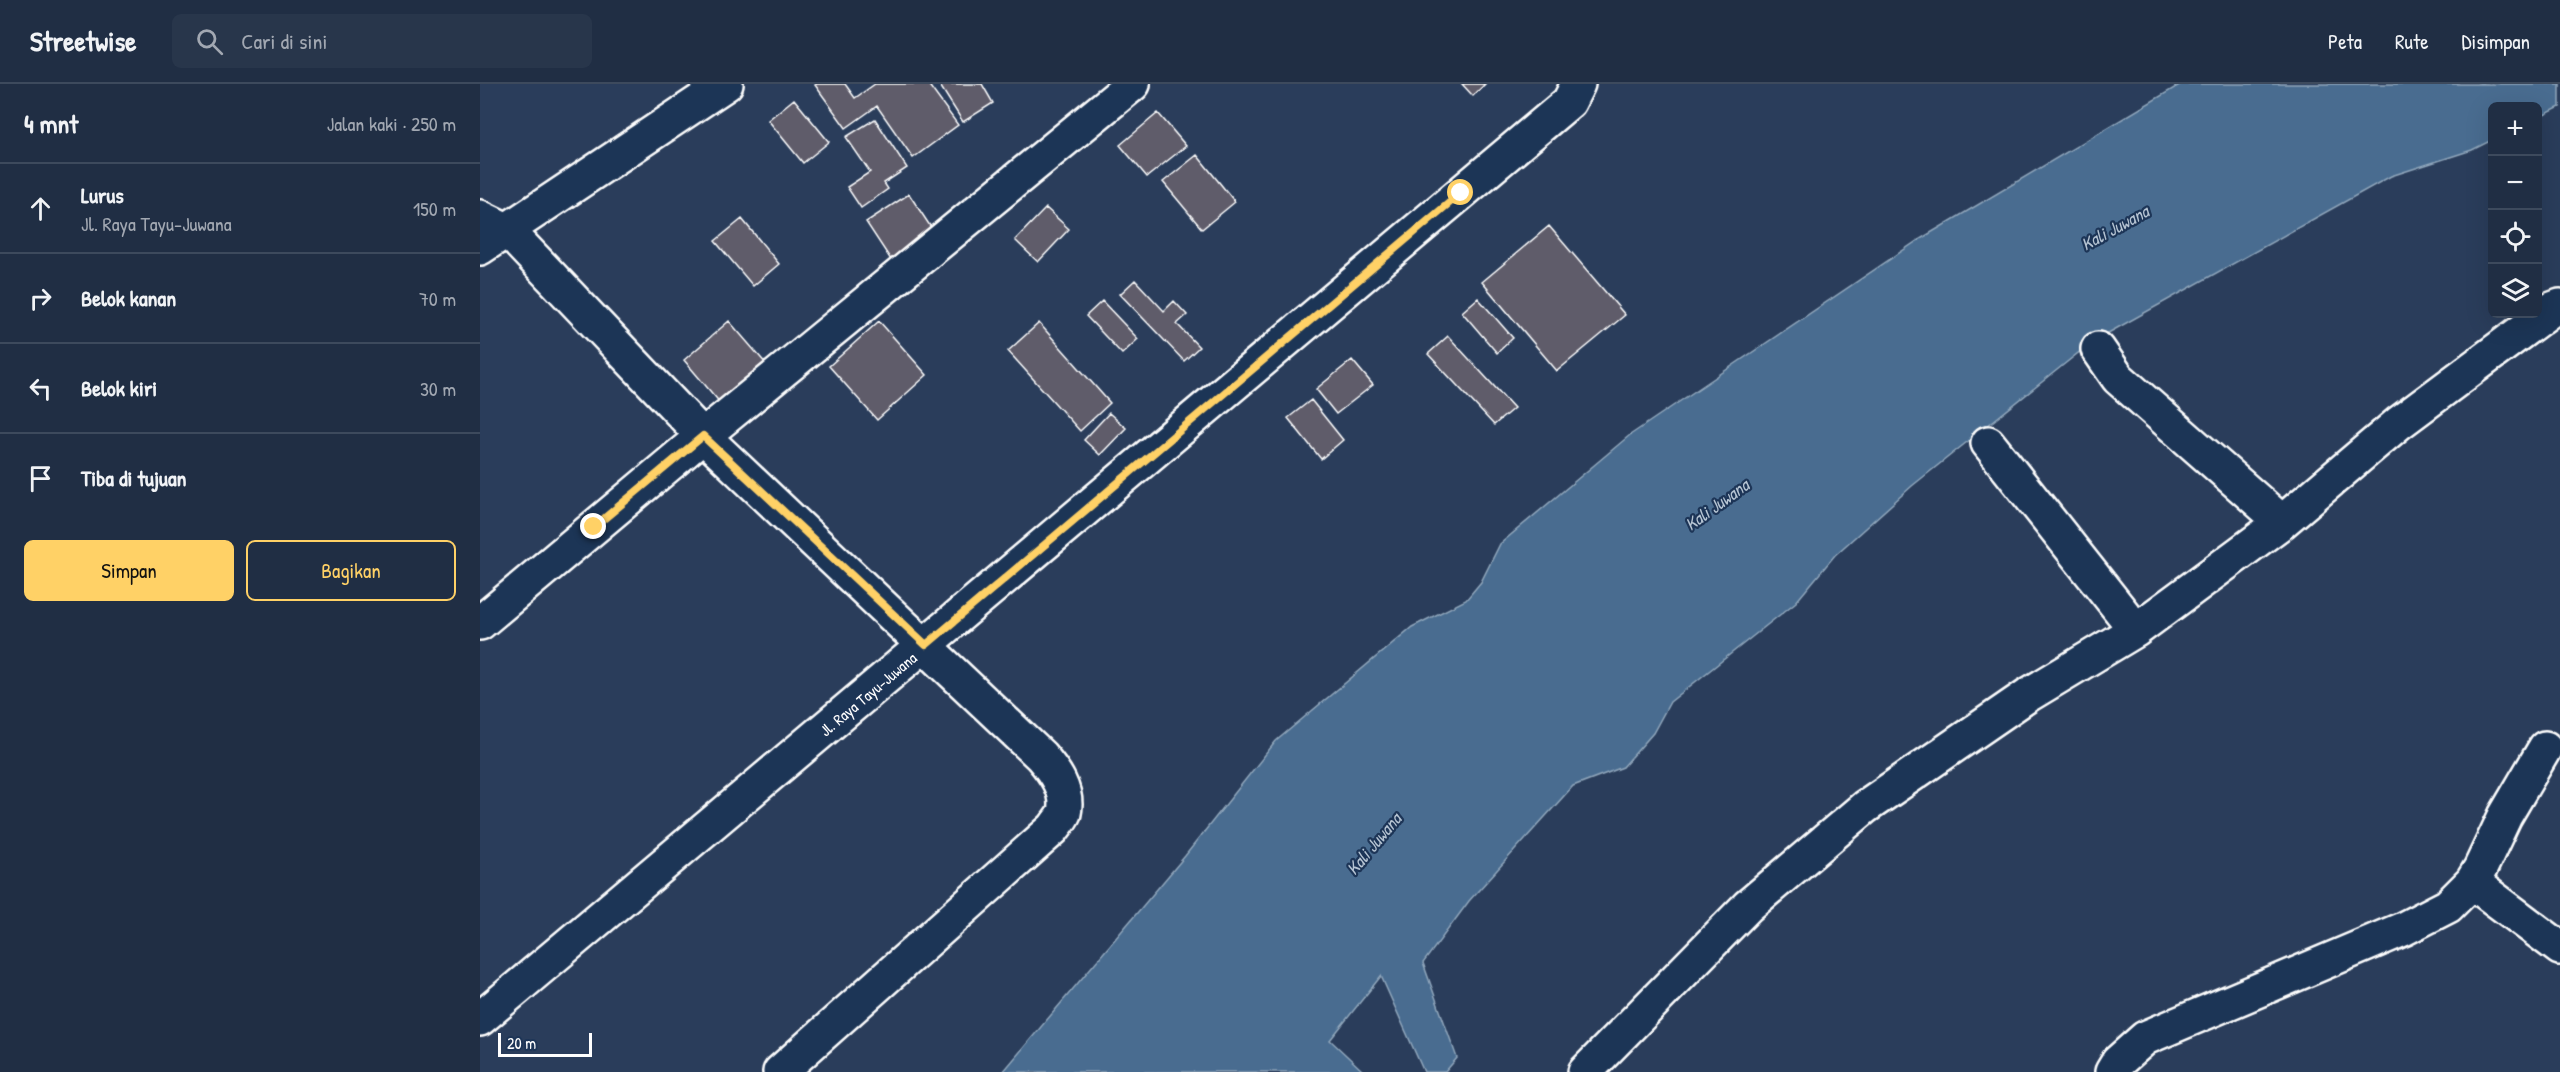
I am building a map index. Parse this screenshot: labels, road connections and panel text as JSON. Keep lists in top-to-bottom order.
{
  "streets": {
    "street": ["Jl. Raya Tayu-Juwana"]
  },
  "water": ["Kali Juwana"],
  "scale_bar": "20 m",
  "page": {
    "header": "Streetwise",
    "search": "Cari di sini",
    "nav": ["Peta", "Rute", "Disimpan"],
    "heading": ["4 mnt", "Jalan kaki · 250 m"],
    "map_buttons": ["+", "−"],
    "list": [
      ["Lurus", "Jl. Raya Tayu-Juwana", "150 m"],
      ["Belok kanan", "70 m"],
      ["Belok kiri", "30 m"],
      "Tiba di tujuan"
    ],
    "buttons": ["Simpan", "Bagikan"],
    "scale": "20 m"
  }
}
